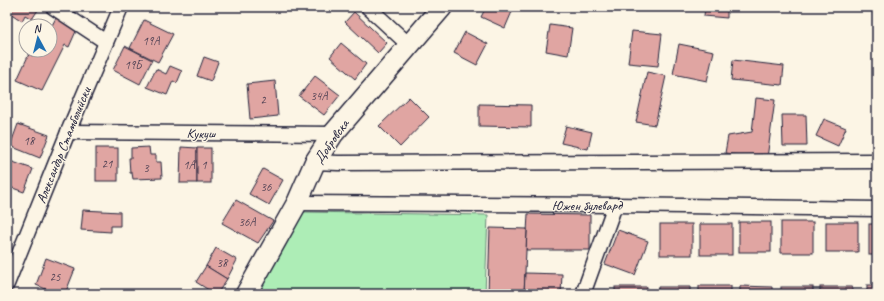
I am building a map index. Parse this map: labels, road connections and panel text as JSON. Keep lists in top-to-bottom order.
{
  "streets": {
    "street": [
      "Кукуш",
      "Добровска",
      "Александър Стамболийски",
      "Южен булевард"
    ]
  },
  "crossings": [
    ["Кукуш", "Добровска"],
    ["Кукуш", "Александър Стамболийски"],
    ["Добровска", "Южен булевард"]
  ],
  "house_numbers": [
    "19А",
    "19Б",
    "34А",
    "2",
    "18",
    "21",
    "1А",
    "1",
    "3",
    "36",
    "36А",
    "38",
    "25"
  ],
  "north": "top"
}
